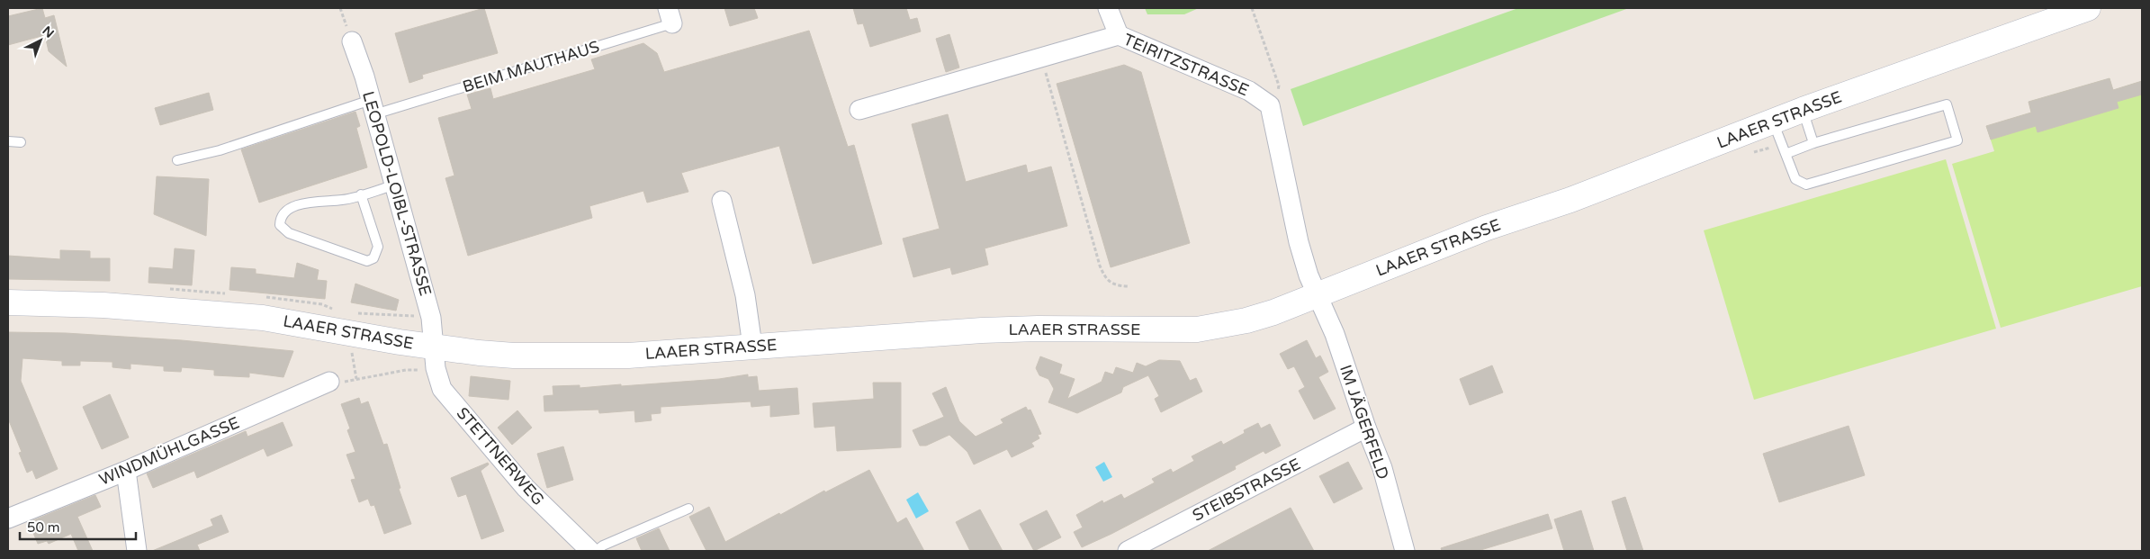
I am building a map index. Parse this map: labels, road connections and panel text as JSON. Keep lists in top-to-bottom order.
{
  "streets": {
    "street": [
      "TEIRITZSTRASSE",
      "LAAER STRASSE",
      "LEOPOLD-LOIBL-STRASSE",
      "IM JÄGERFELD",
      "WINDMÜHLGASSE",
      "STETTNERWEG",
      "STEIBSTRASSE"
    ],
    "lane": ["BEIM MAUTHAUS"]
  },
  "crossings": [
    ["BEIM MAUTHAUS", "LEOPOLD-LOIBL-STRASSE"],
    ["LAAER STRASSE", "LEOPOLD-LOIBL-STRASSE"],
    ["LAAER STRASSE", "IM JÄGERFELD"],
    ["LAAER STRASSE", "STETTNERWEG"],
    ["LEOPOLD-LOIBL-STRASSE", "STETTNERWEG"],
    ["IM JÄGERFELD", "STEIBSTRASSE"]
  ],
  "scale_bar": "50 m",
  "north": "top right"
}
